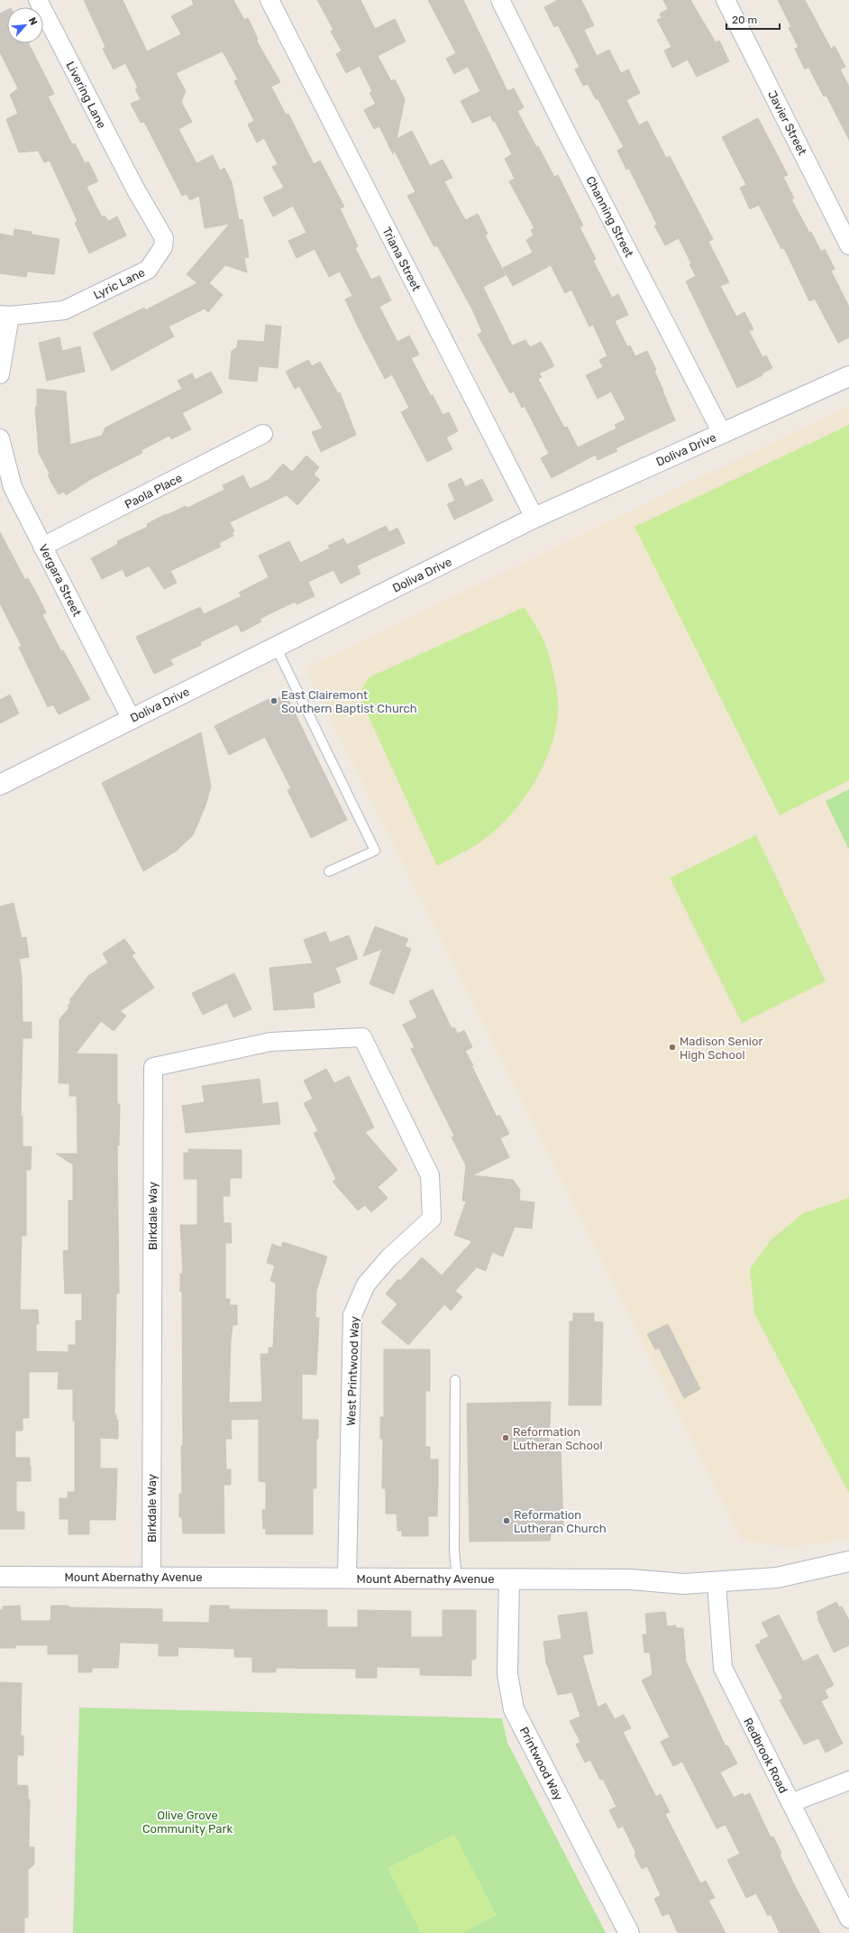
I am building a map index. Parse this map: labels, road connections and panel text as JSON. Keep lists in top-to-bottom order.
{
  "streets": {
    "street": [
      "Livering Lane",
      "Javier Street",
      "Channing Street",
      "Triana Street",
      "Lyric Lane",
      "Doliva Drive",
      "Paola Place",
      "Vergara Street",
      "Birkdale Way",
      "West Printwood Way",
      "Mount Abernathy Avenue",
      "Redbrook Road",
      "Printwood Way"
    ]
  },
  "crossings": [
    ["Livering Lane", "Lyric Lane"],
    ["Channing Street", "Doliva Drive"],
    ["Triana Street", "Doliva Drive"],
    ["Doliva Drive", "Vergara Street"],
    ["Paola Place", "Vergara Street"],
    ["Birkdale Way", "West Printwood Way"],
    ["Birkdale Way", "Mount Abernathy Avenue"],
    ["West Printwood Way", "Mount Abernathy Avenue"],
    ["Mount Abernathy Avenue", "Redbrook Road"],
    ["Mount Abernathy Avenue", "Printwood Way"]
  ],
  "parks": ["Olive Grove Community Park"],
  "places": [
    "East Clairemont Southern Baptist Church",
    "Madison Senior High School",
    "Reformation Lutheran School",
    "Reformation Lutheran Church"
  ],
  "scale_bar": "20 m",
  "north": "top right"
}
